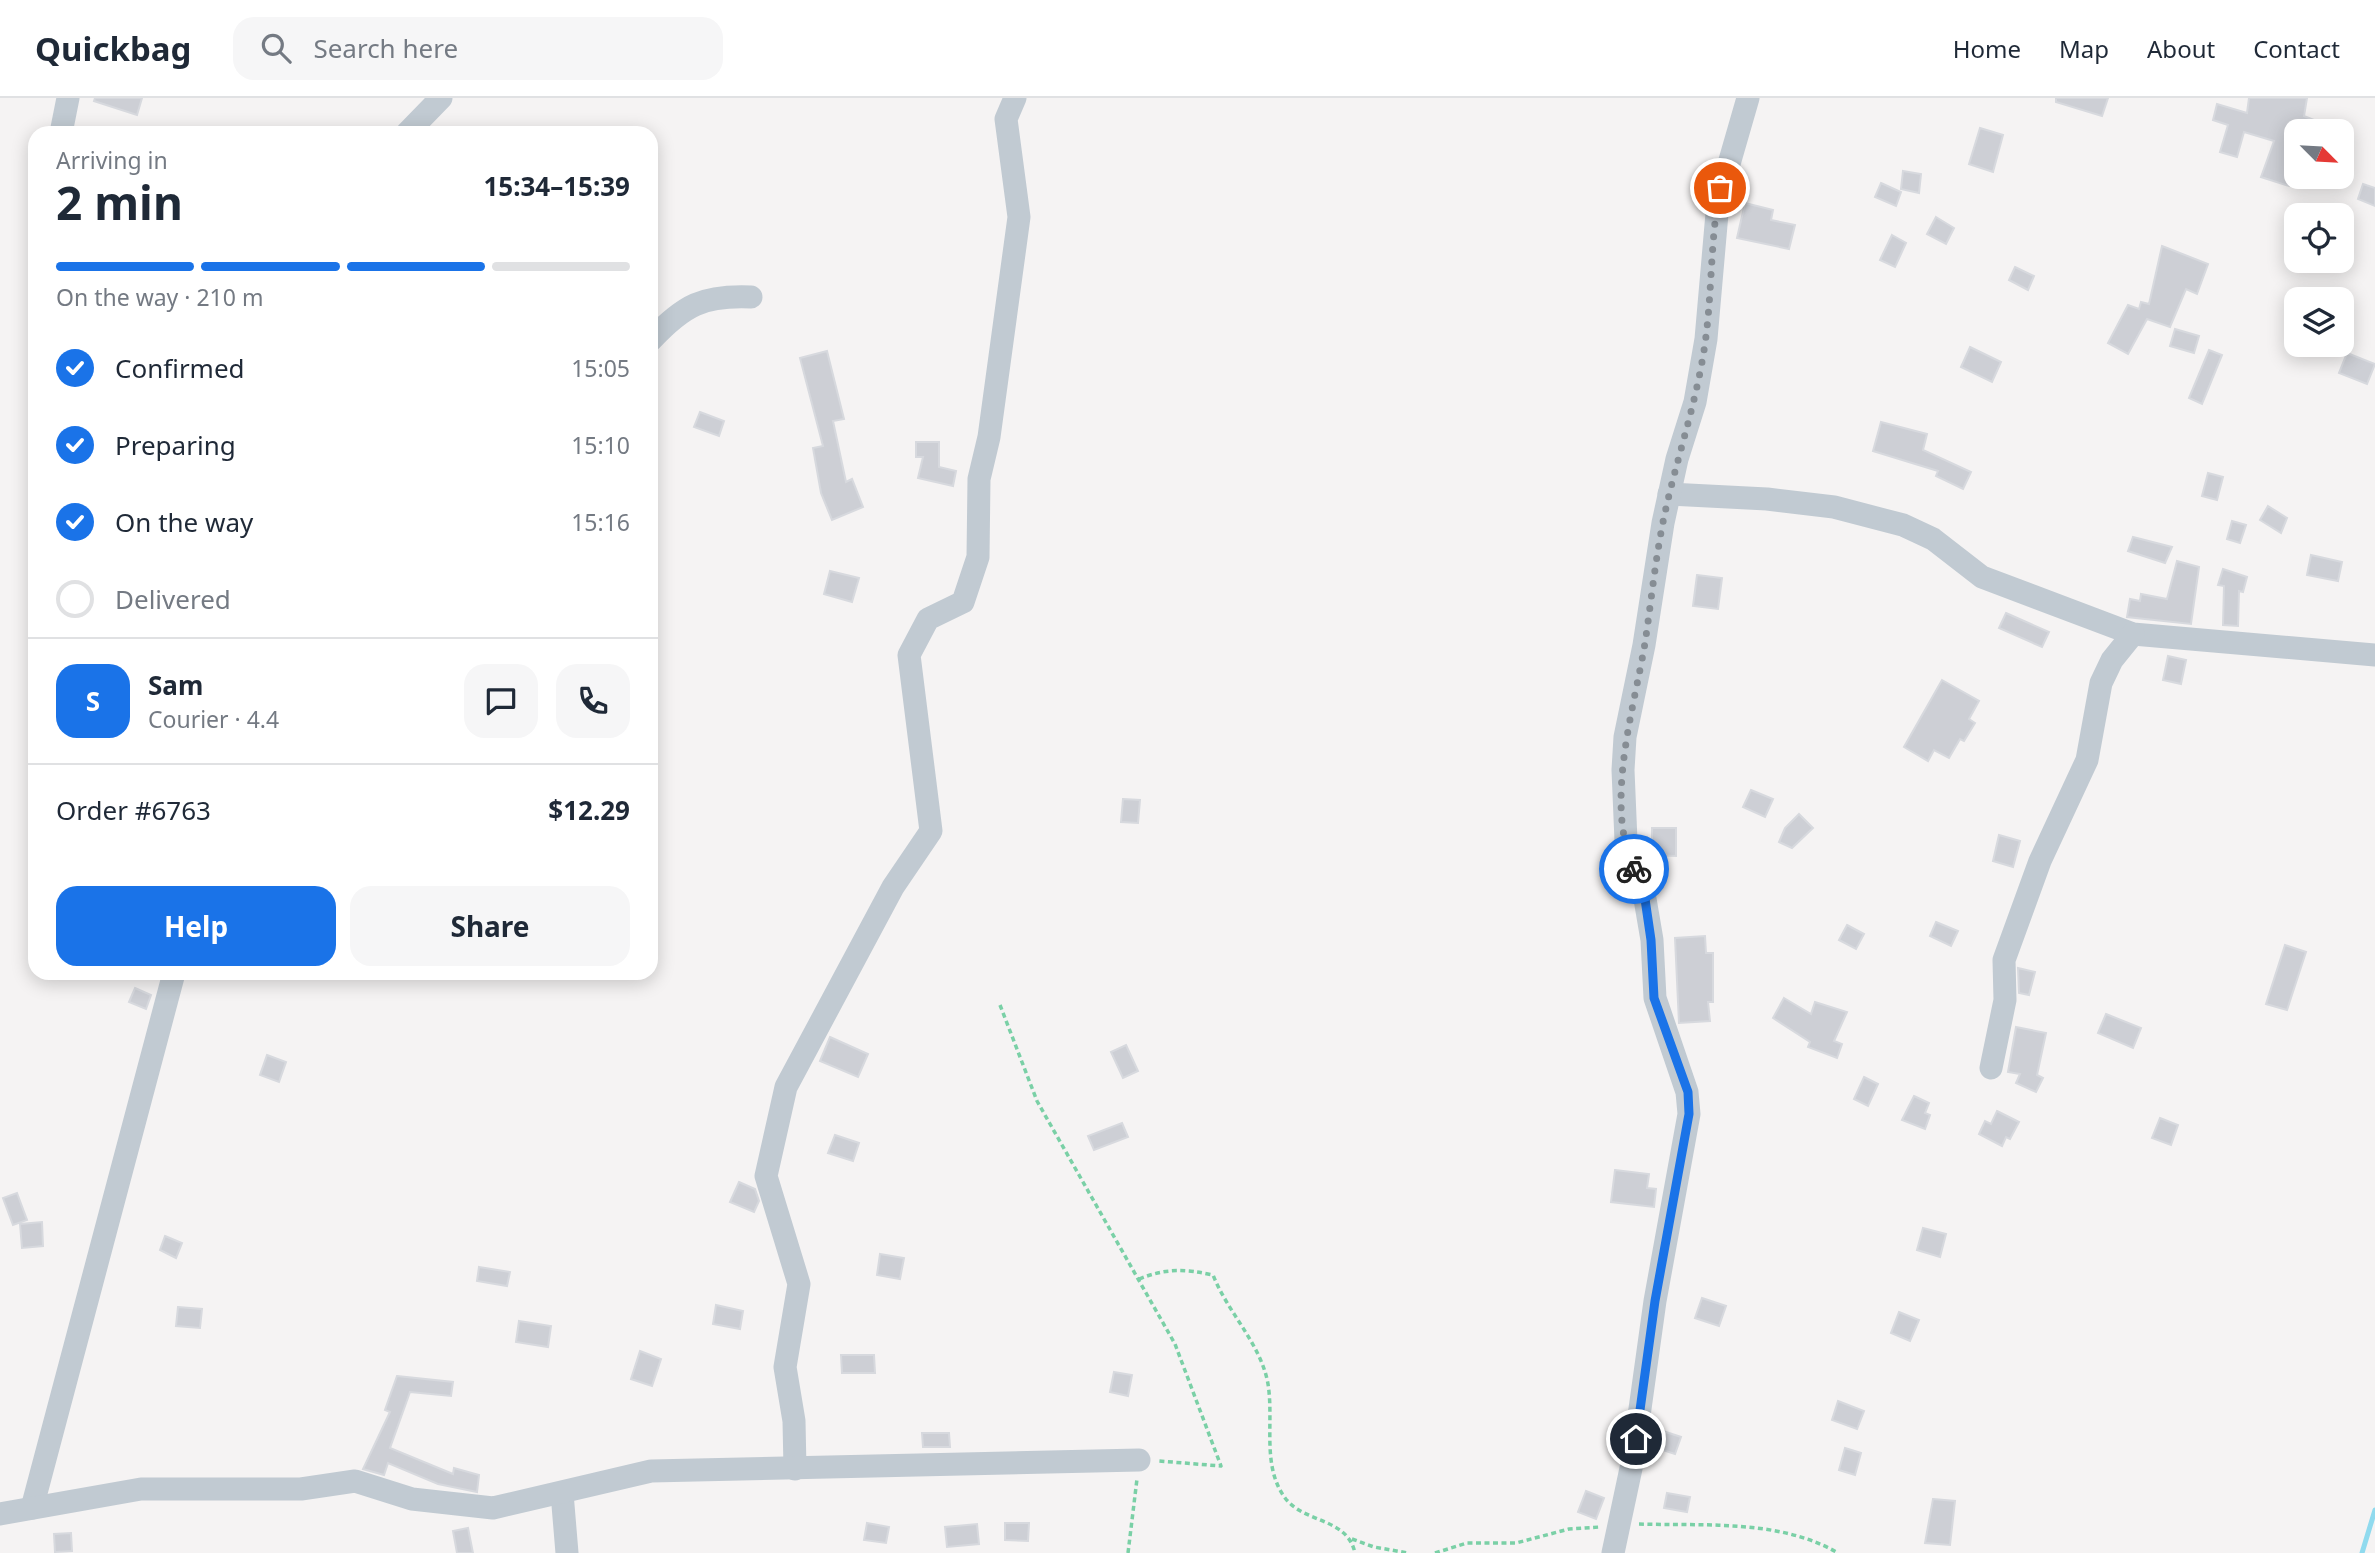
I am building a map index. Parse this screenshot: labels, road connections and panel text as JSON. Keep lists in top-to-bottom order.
{
  "north": "bottom right",
  "page": {
    "header": "Quickbag",
    "search": "Search here",
    "nav": [
      "Home",
      "Map",
      "About",
      "Contact"
    ],
    "heading": ["2 min", "Arriving in", "15:34–15:39"],
    "panel": [
      "Sam",
      "Courier · 4.4",
      "Order #6763",
      "$12.29"
    ],
    "bar": "On the way · 210 m",
    "list": [
      ["Confirmed", "15:05"],
      ["Preparing", "15:10"],
      ["On the way", "15:16"],
      "Delivered"
    ],
    "round": "S",
    "buttons": ["Help", "Share"]
  }
}
